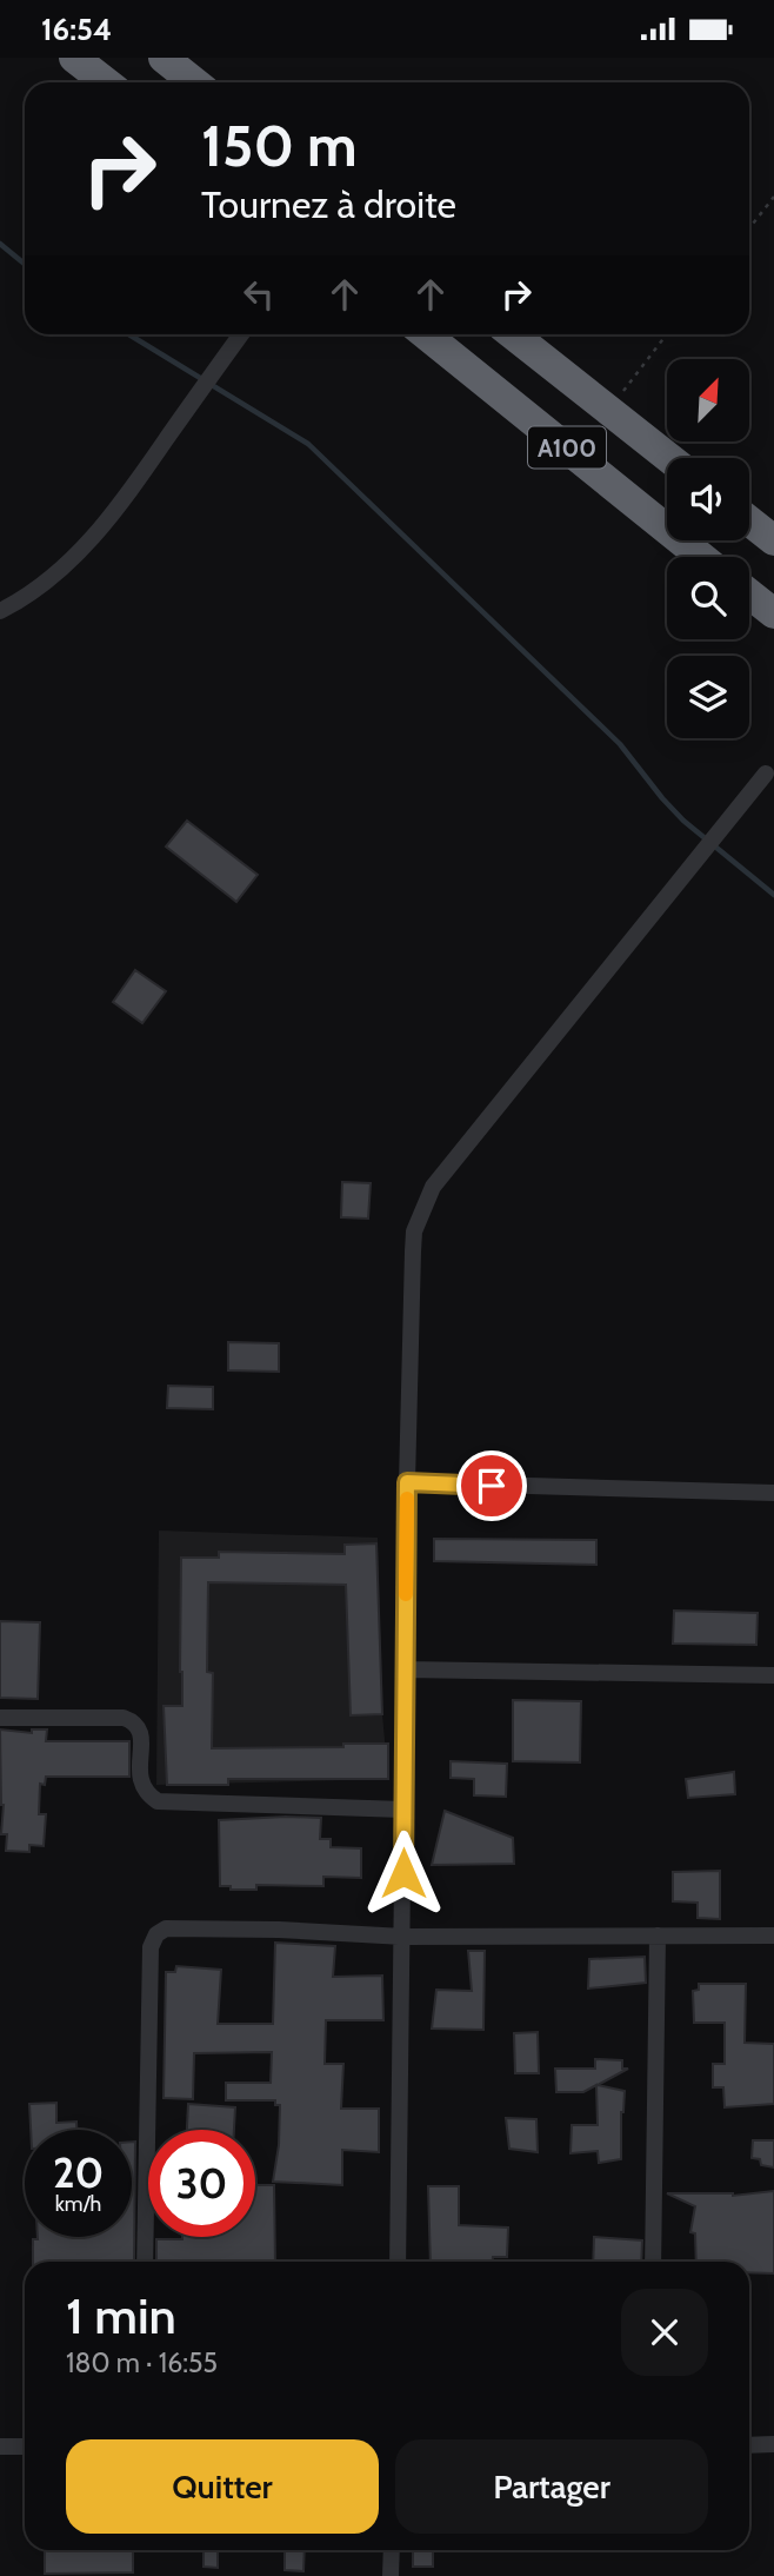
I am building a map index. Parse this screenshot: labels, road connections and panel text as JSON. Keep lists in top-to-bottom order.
{
  "streets": {
    "highway": ["A100"]
  },
  "north": "top right",
  "page": {
    "status": "16:54",
    "turn": ["150 m", "Tournez à droite"],
    "speed": "20 km/h",
    "limit": "30",
    "heading": ["1 min", "180 m · 16:55"],
    "buttons": ["Quitter", "Partager"]
  }
}
